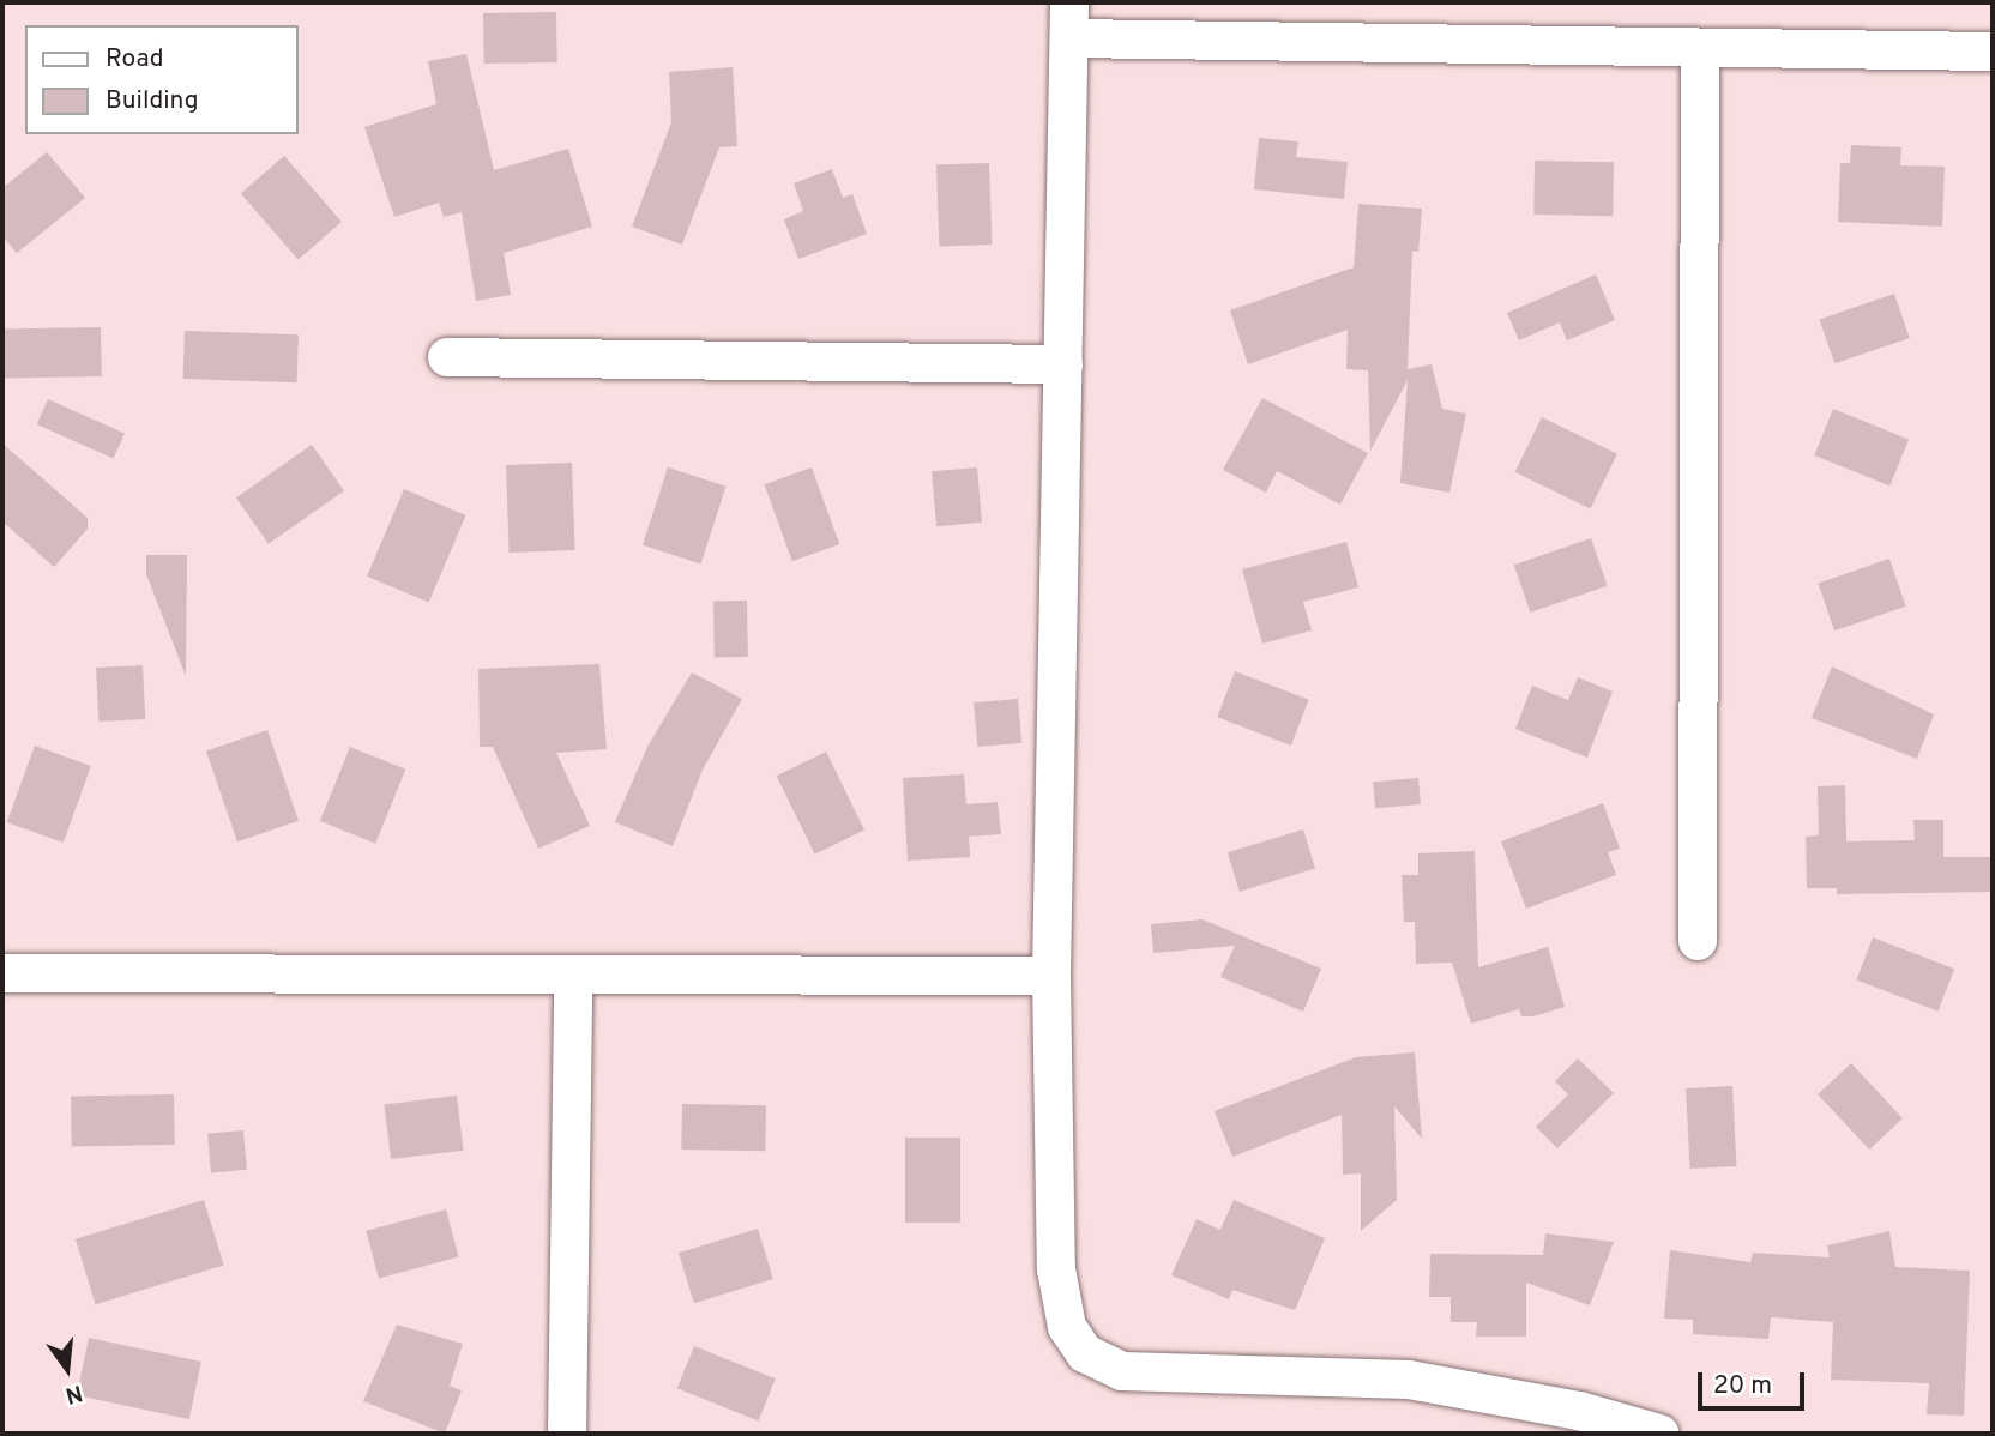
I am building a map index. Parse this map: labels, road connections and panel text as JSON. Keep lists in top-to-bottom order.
{
  "legend": ["Road", "Building"],
  "scale_bar": "20 m",
  "north": "bottom"
}
